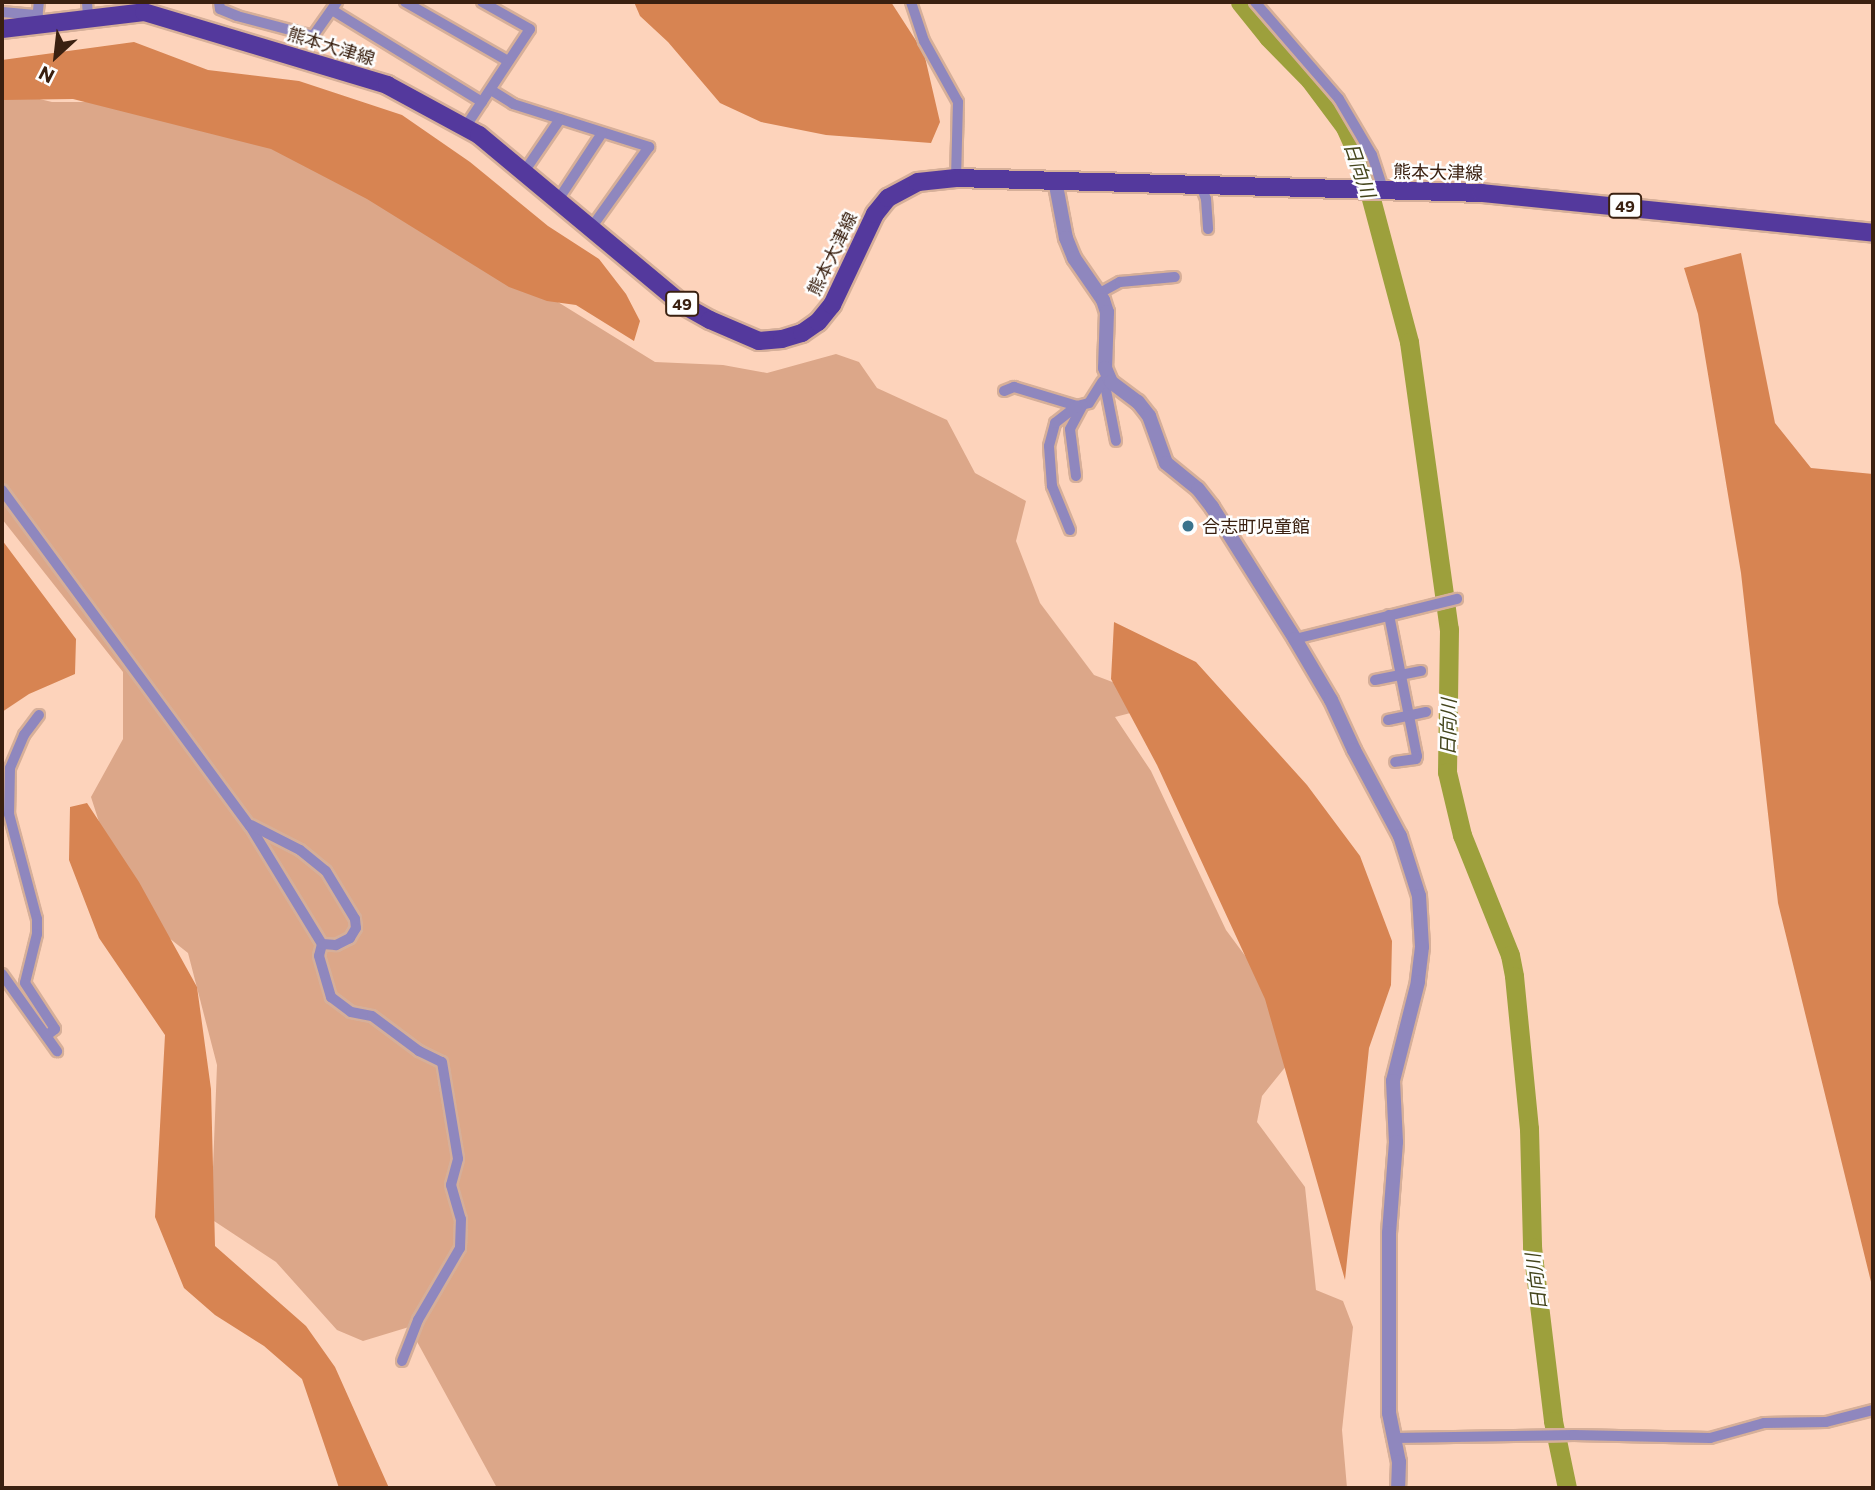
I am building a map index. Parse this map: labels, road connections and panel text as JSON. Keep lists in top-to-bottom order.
{
  "streets": {
    "main road": ["熊本大津線", "49"]
  },
  "water": ["日向川"],
  "places": ["合志町児童館"],
  "north": "bottom left"
}
